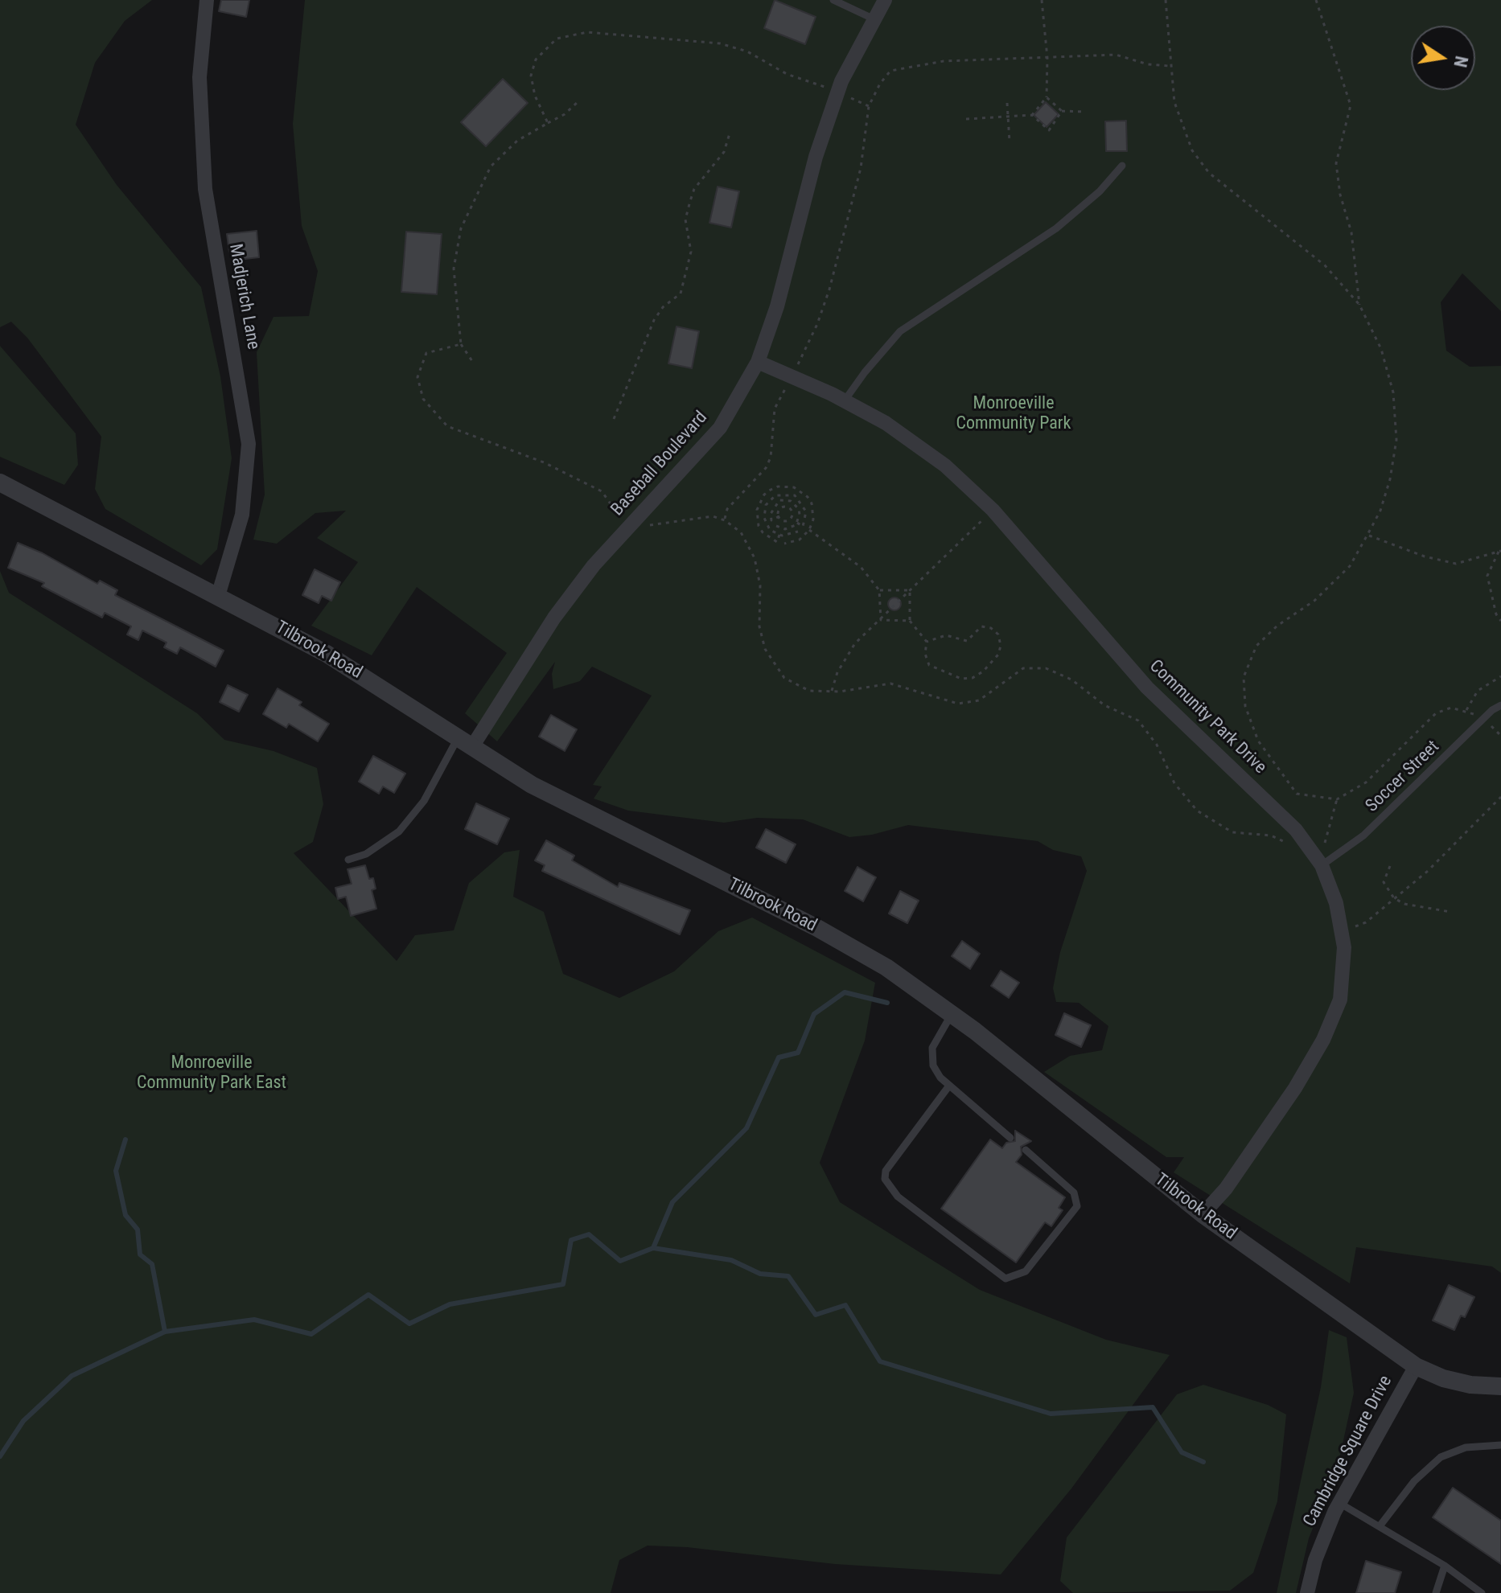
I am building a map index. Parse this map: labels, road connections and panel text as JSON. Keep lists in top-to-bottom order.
{
  "streets": {
    "street": [
      "Madjerich Lane",
      "Baseball Boulevard",
      "Tilbrook Road",
      "Community Park Drive",
      "Cambridge Square Drive"
    ],
    "lane": ["Soccer Street"]
  },
  "crossings": [
    ["Madjerich Lane", "Tilbrook Road"],
    ["Baseball Boulevard", "Tilbrook Road"],
    ["Baseball Boulevard", "Community Park Drive"],
    ["Tilbrook Road", "Community Park Drive"],
    ["Tilbrook Road", "Cambridge Square Drive"],
    ["Community Park Drive", "Soccer Street"]
  ],
  "parks": ["Monroeville Community Park", "Monroeville Community Park East"],
  "north": "right"
}
